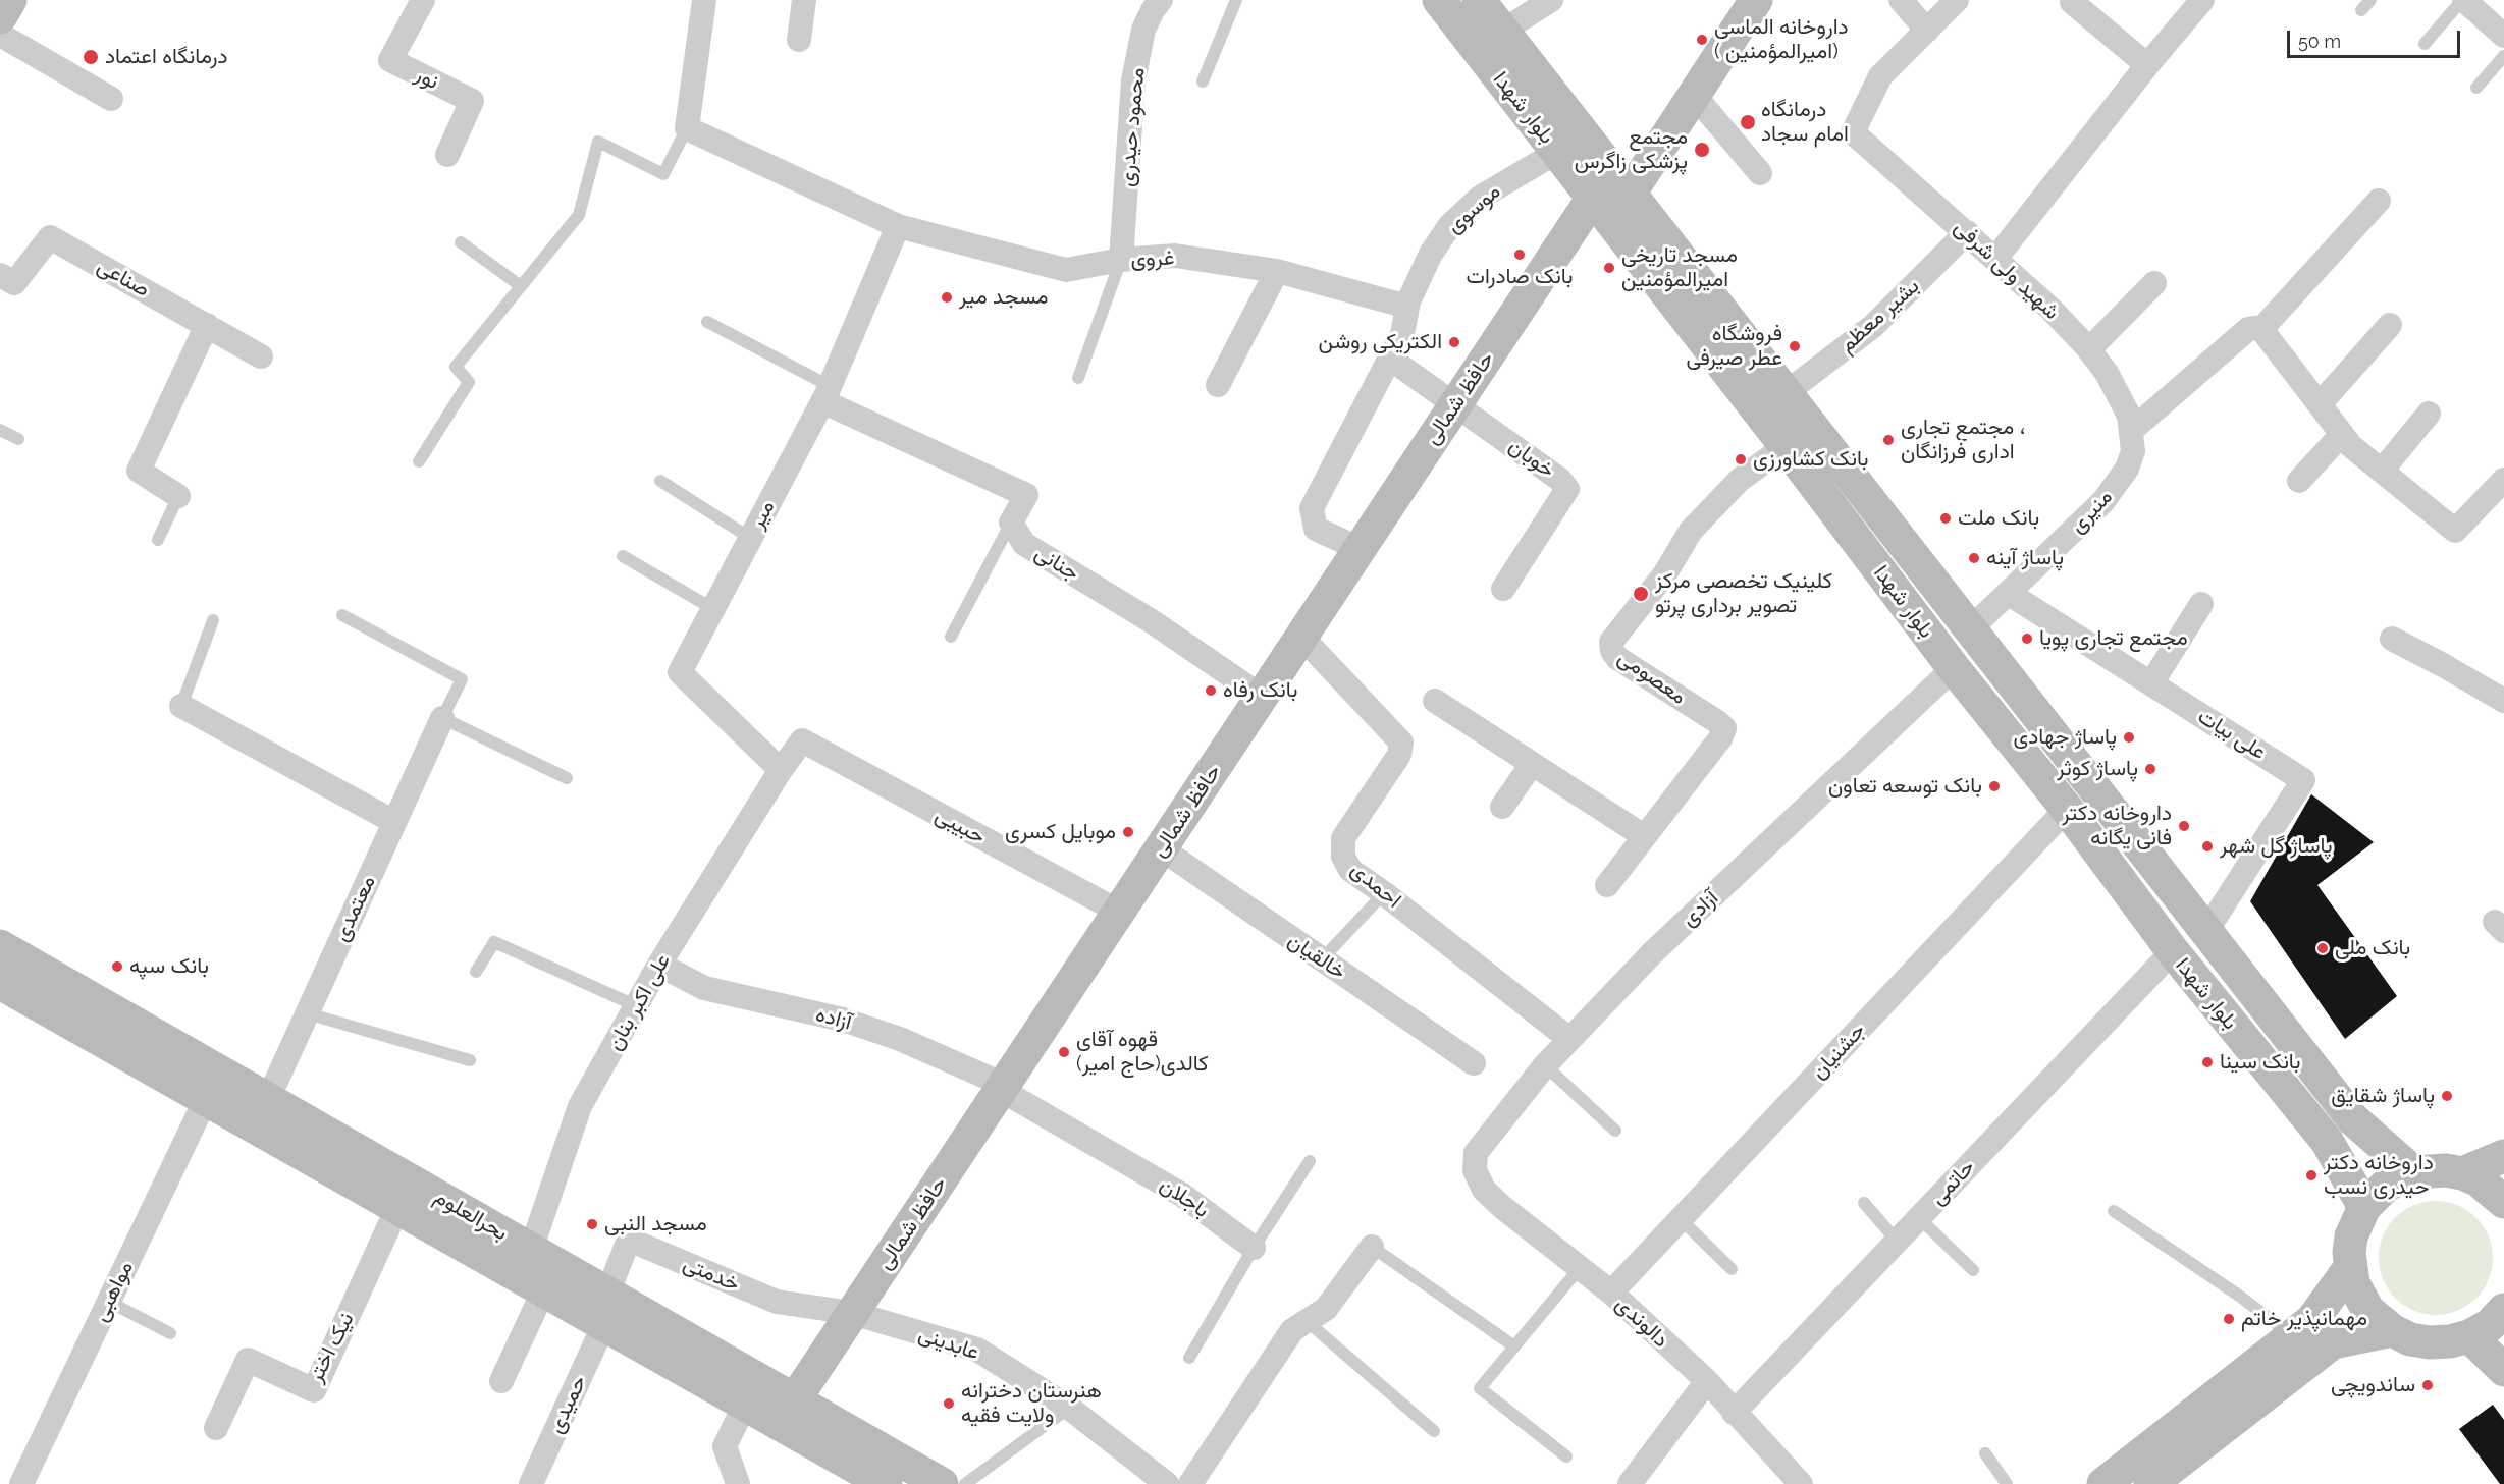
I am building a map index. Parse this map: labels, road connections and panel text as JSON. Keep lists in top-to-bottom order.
{
  "streets": {
    "main road": ["بلوار شهدا", "حافظ شمالی", "بحرالعلوم"],
    "street": [
      "نور",
      "محمود حیدری",
      "موسوی",
      "غروی",
      "شهید ولی شرفی",
      "صناعی",
      "بشیر معظم",
      "خوبان",
      "منیری",
      "میر",
      "جنانی",
      "معصومی",
      "علی بیات",
      "حبیبی",
      "احمدی",
      "معتمدی",
      "آزادی",
      "خالقیان",
      "علی اکبر بنان",
      "آزاده",
      "جشنیان",
      "حاتمی",
      "باجلان",
      "خدمتی",
      "مواهبی",
      "دالوندی",
      "عابدینی",
      "نیک اختر",
      "حمیدی"
    ]
  },
  "crossings": [
    ["بلوار شهدا", "موسوی"],
    ["بلوار شهدا", "بشیر معظم"],
    ["بلوار شهدا", "حافظ شمالی"],
    ["بلوار شهدا", "منیری"],
    ["بلوار شهدا", "معصومی"],
    ["بلوار شهدا", "علی بیات"],
    ["بلوار شهدا", "آزادی"],
    ["بلوار شهدا", "جشنیان"],
    ["بلوار شهدا", "حاتمی"],
    ["محمود حیدری", "غروی"],
    ["موسوی", "غروی"],
    ["موسوی", "حافظ شمالی"],
    ["غروی", "میر"],
    ["شهید ولی شرفی", "بشیر معظم"],
    ["شهید ولی شرفی", "منیری"],
    ["حافظ شمالی", "خوبان"],
    ["حافظ شمالی", "جنانی"],
    ["حافظ شمالی", "حبیبی"],
    ["حافظ شمالی", "احمدی"],
    ["حافظ شمالی", "خالقیان"],
    ["حافظ شمالی", "آزاده"],
    ["حافظ شمالی", "باجلان"],
    ["حافظ شمالی", "بحرالعلوم"],
    ["حافظ شمالی", "خدمتی"],
    ["حافظ شمالی", "عابدینی"],
    ["منیری", "علی بیات"],
    ["میر", "علی اکبر بنان"],
    ["حبیبی", "علی اکبر بنان"],
    ["احمدی", "آزادی"],
    ["معتمدی", "بحرالعلوم"],
    ["آزادی", "دالوندی"],
    ["علی اکبر بنان", "آزاده"],
    ["علی اکبر بنان", "بحرالعلوم"],
    ["آزاده", "باجلان"],
    ["جشنیان", "دالوندی"],
    ["حاتمی", "دالوندی"],
    ["بحرالعلوم", "خدمتی"],
    ["بحرالعلوم", "مواهبی"],
    ["بحرالعلوم", "نیک اختر"],
    ["بحرالعلوم", "حمیدی"],
    ["خدمتی", "عابدینی"],
    ["خدمتی", "حمیدی"]
  ],
  "places": [
    "داروخانه الماسی ( امیرالمؤمنین)",
    "درمانگاه اعتماد",
    "درمانگاه امام سجاد",
    "مجتمع پزشکی زاگرس",
    "بانک صادرات",
    "مسجد تاریخی امیرالمؤمنین",
    "مسجد میر",
    "الکتریکی روشن",
    "فروشگاه عطر صیرفی",
    "مجتمع تجاری ، اداری فرزانگان",
    "بانک کشاورزی",
    "بانک ملت",
    "پاساژ آینه",
    "کلینیک تخصصی مرکز تصویر برداری پرتو",
    "مجتمع تجاری پویا",
    "بانک رفاه",
    "پاساژ جهادی",
    "پاساژ کوثر",
    "بانک توسعه تعاون",
    "داروخانه دکتر فانی یگانه",
    "موبایل کسری",
    "پاساژ گل شهر",
    "بانک ملی",
    "بانک سپه",
    "قهوه آقای کالدی(حاج امیر)",
    "بانک سینا",
    "پاساژ شقایق",
    "داروخانه دکتر حیدری نسب",
    "مسجد النبی",
    "مهمانپذیر خاتم",
    "ساندویچی",
    "هنرستان دخترانه ولایت فقیه"
  ],
  "scale_bar": "50 m"
}
